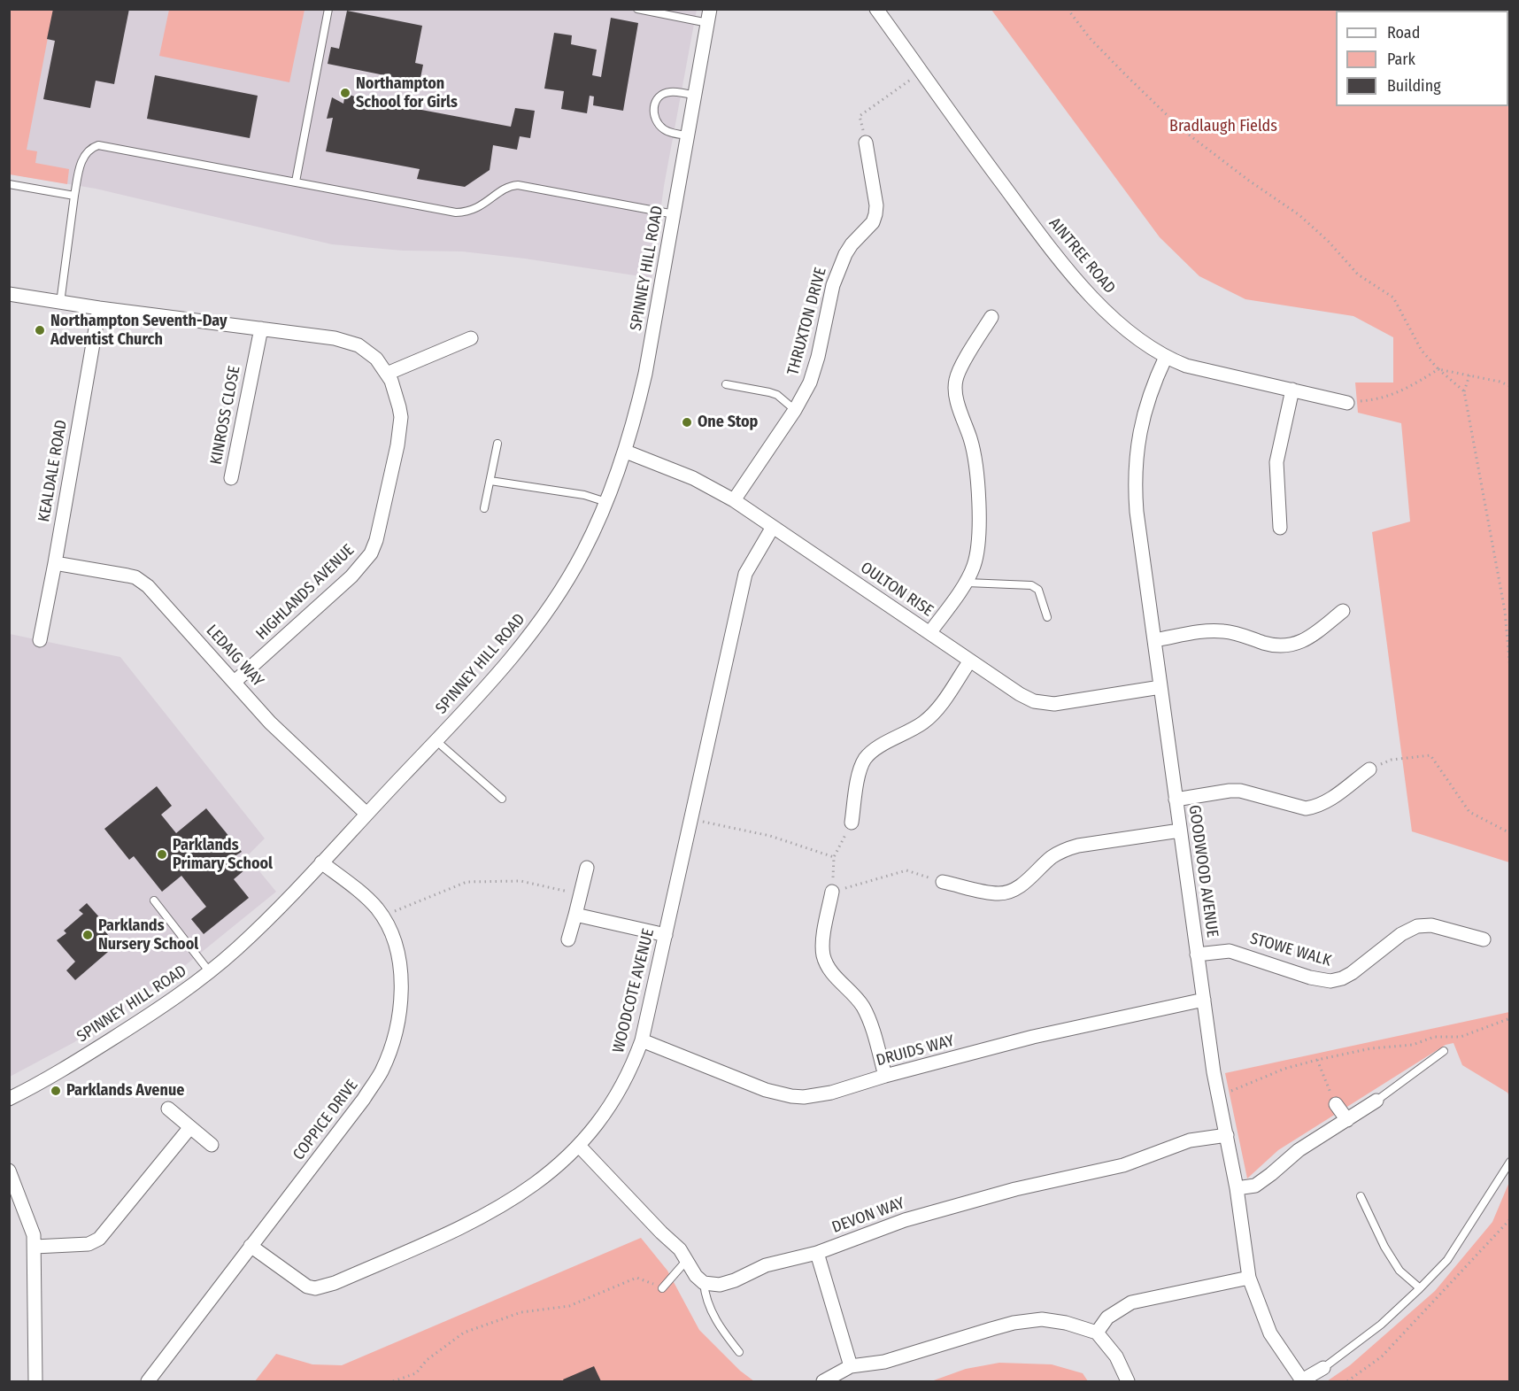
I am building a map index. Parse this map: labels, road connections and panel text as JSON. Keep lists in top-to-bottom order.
{
  "streets": {
    "street": [
      "AINTREE ROAD",
      "SPINNEY HILL ROAD",
      "THRUXTON DRIVE",
      "KINROSS CLOSE",
      "KEALDALE ROAD",
      "OULTON RISE",
      "HIGHLANDS AVENUE",
      "LEDAIG WAY",
      "GOODWOOD AVENUE",
      "STOWE WALK",
      "WOODCOTE AVENUE",
      "DRUIDS WAY",
      "COPPICE DRIVE",
      "DEVON WAY"
    ]
  },
  "crossings": [
    ["AINTREE ROAD", "GOODWOOD AVENUE"],
    ["SPINNEY HILL ROAD", "OULTON RISE"],
    ["SPINNEY HILL ROAD", "LEDAIG WAY"],
    ["SPINNEY HILL ROAD", "COPPICE DRIVE"],
    ["THRUXTON DRIVE", "OULTON RISE"],
    ["KINROSS CLOSE", "HIGHLANDS AVENUE"],
    ["KEALDALE ROAD", "HIGHLANDS AVENUE"],
    ["KEALDALE ROAD", "LEDAIG WAY"],
    ["OULTON RISE", "GOODWOOD AVENUE"],
    ["OULTON RISE", "WOODCOTE AVENUE"],
    ["HIGHLANDS AVENUE", "LEDAIG WAY"],
    ["GOODWOOD AVENUE", "STOWE WALK"],
    ["GOODWOOD AVENUE", "DRUIDS WAY"],
    ["GOODWOOD AVENUE", "DEVON WAY"],
    ["WOODCOTE AVENUE", "DRUIDS WAY"],
    ["WOODCOTE AVENUE", "COPPICE DRIVE"]
  ],
  "parks": ["Bradlaugh Fields"],
  "places": [
    "Northampton School for Girls",
    "Northampton Seventh-Day Adventist Church",
    "One Stop",
    "Parklands Primary School",
    "Parklands Nursery School",
    "Parklands Avenue"
  ],
  "legend": ["Road", "Park", "Building"]
}
